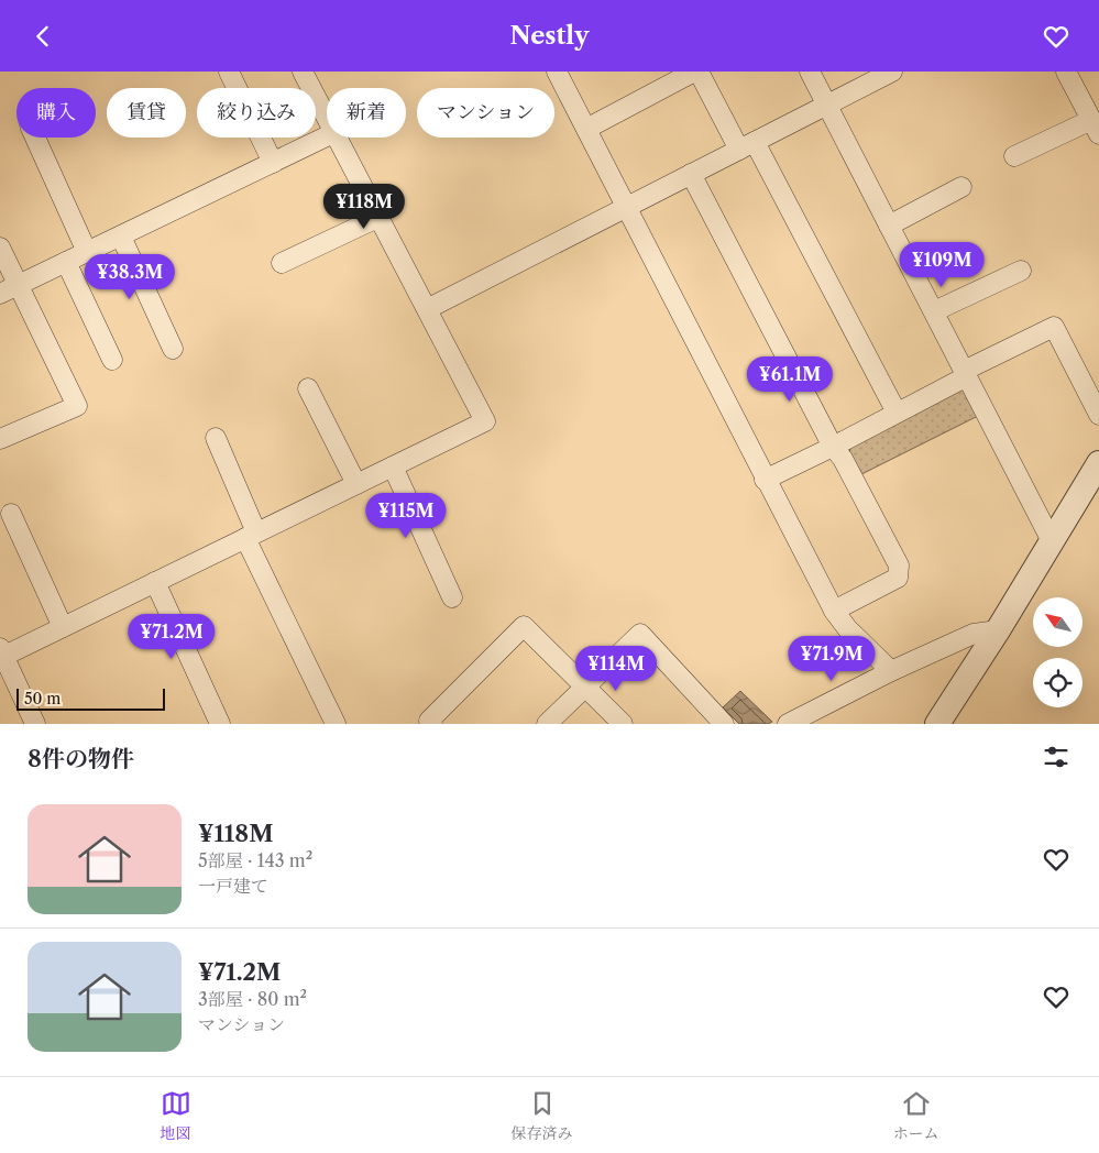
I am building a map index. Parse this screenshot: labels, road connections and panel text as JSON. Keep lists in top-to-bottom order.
{
  "scale_bar": "50 m",
  "north": "top left",
  "page": {
    "header": "Nestly",
    "chip": [
      "購入",
      "賃貸",
      "絞り込み",
      "新着",
      "マンション"
    ],
    "price": [
      "¥118M",
      "¥109M",
      "¥38.3M",
      "¥61.1M",
      "¥115M",
      "¥71.2M",
      "¥71.9M",
      "¥114M"
    ],
    "scale": "50 m",
    "heading": "8件の物件",
    "list": [
      {
        "name": "¥118M",
        "note": "5部屋 · 143 m² · 一戸建て"
      },
      {
        "name": "¥71.2M",
        "note": "3部屋 · 80 m² · マンション"
      }
    ],
    "tabs": ["地図", "保存済み", "ホーム"]
  }
}
